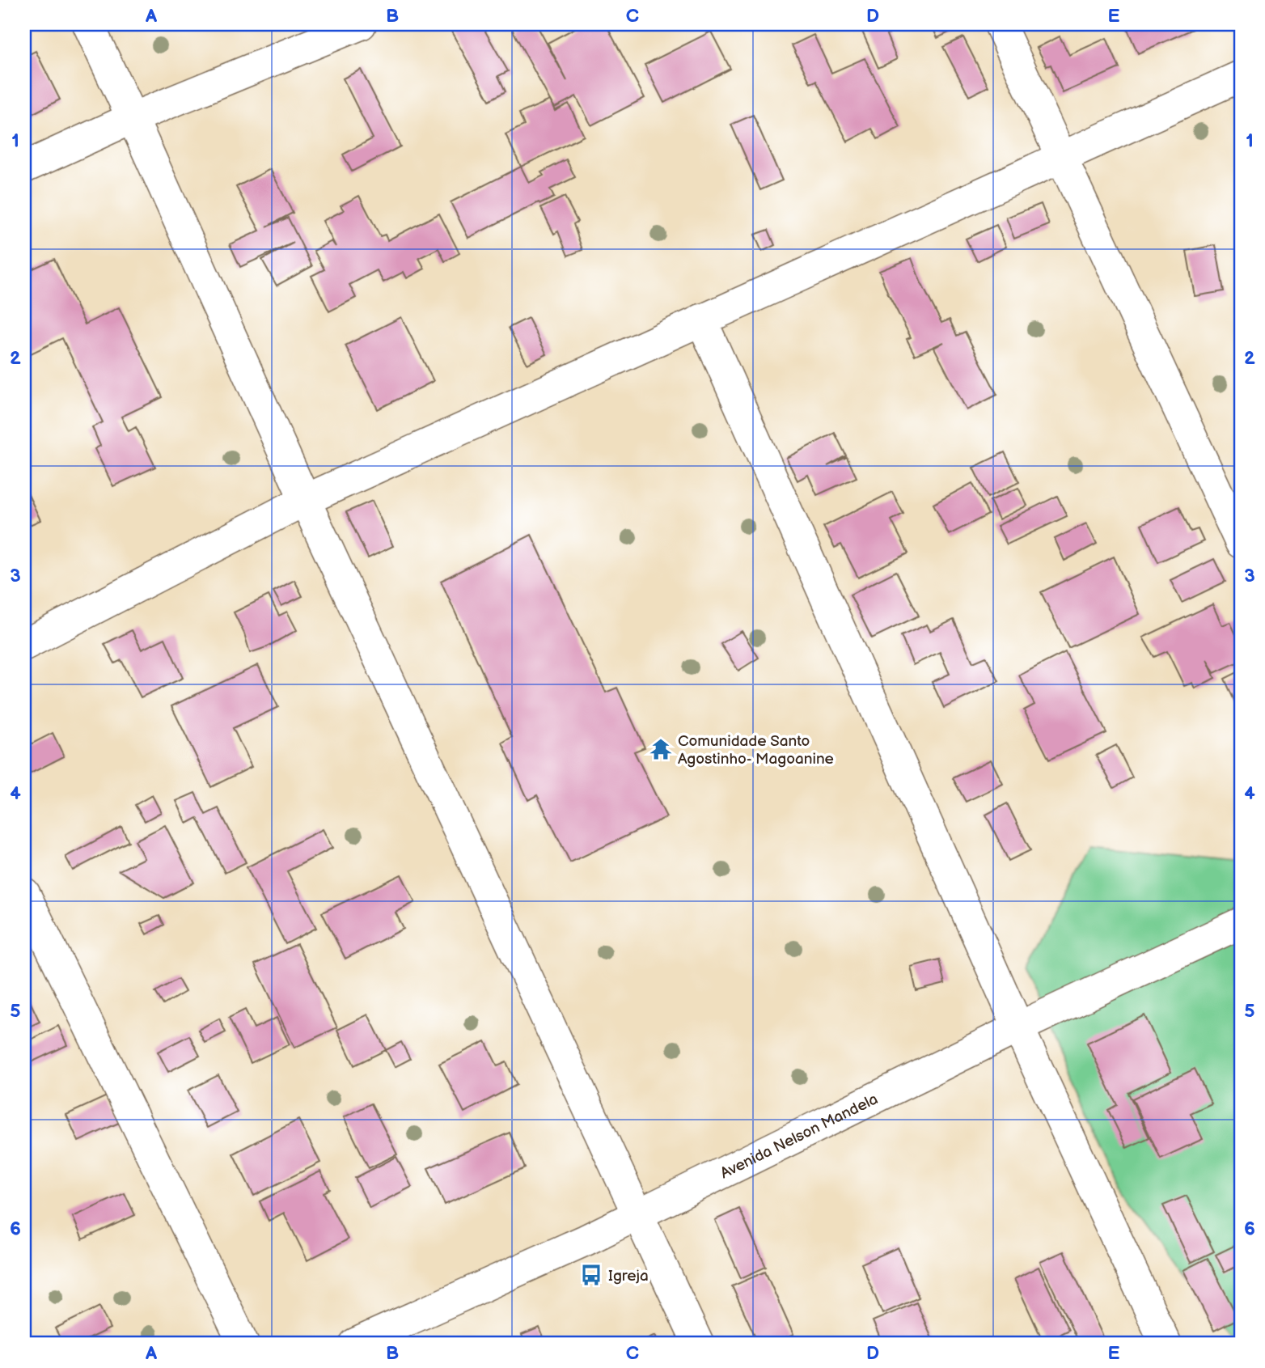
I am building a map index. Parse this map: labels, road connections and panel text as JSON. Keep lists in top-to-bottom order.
{
  "streets": {
    "street": ["Avenida Nelson Mandela"]
  },
  "places": {
    "temple": ["Comunidade Santo Agostinho- Magoanine"],
    "bus stop": ["Igreja"]
  },
  "grid": {
    "columns": [
      "A",
      "B",
      "C",
      "D",
      "E"
    ],
    "rows": [
      "1",
      "2",
      "3",
      "4",
      "5",
      "6"
    ]
  }
}
